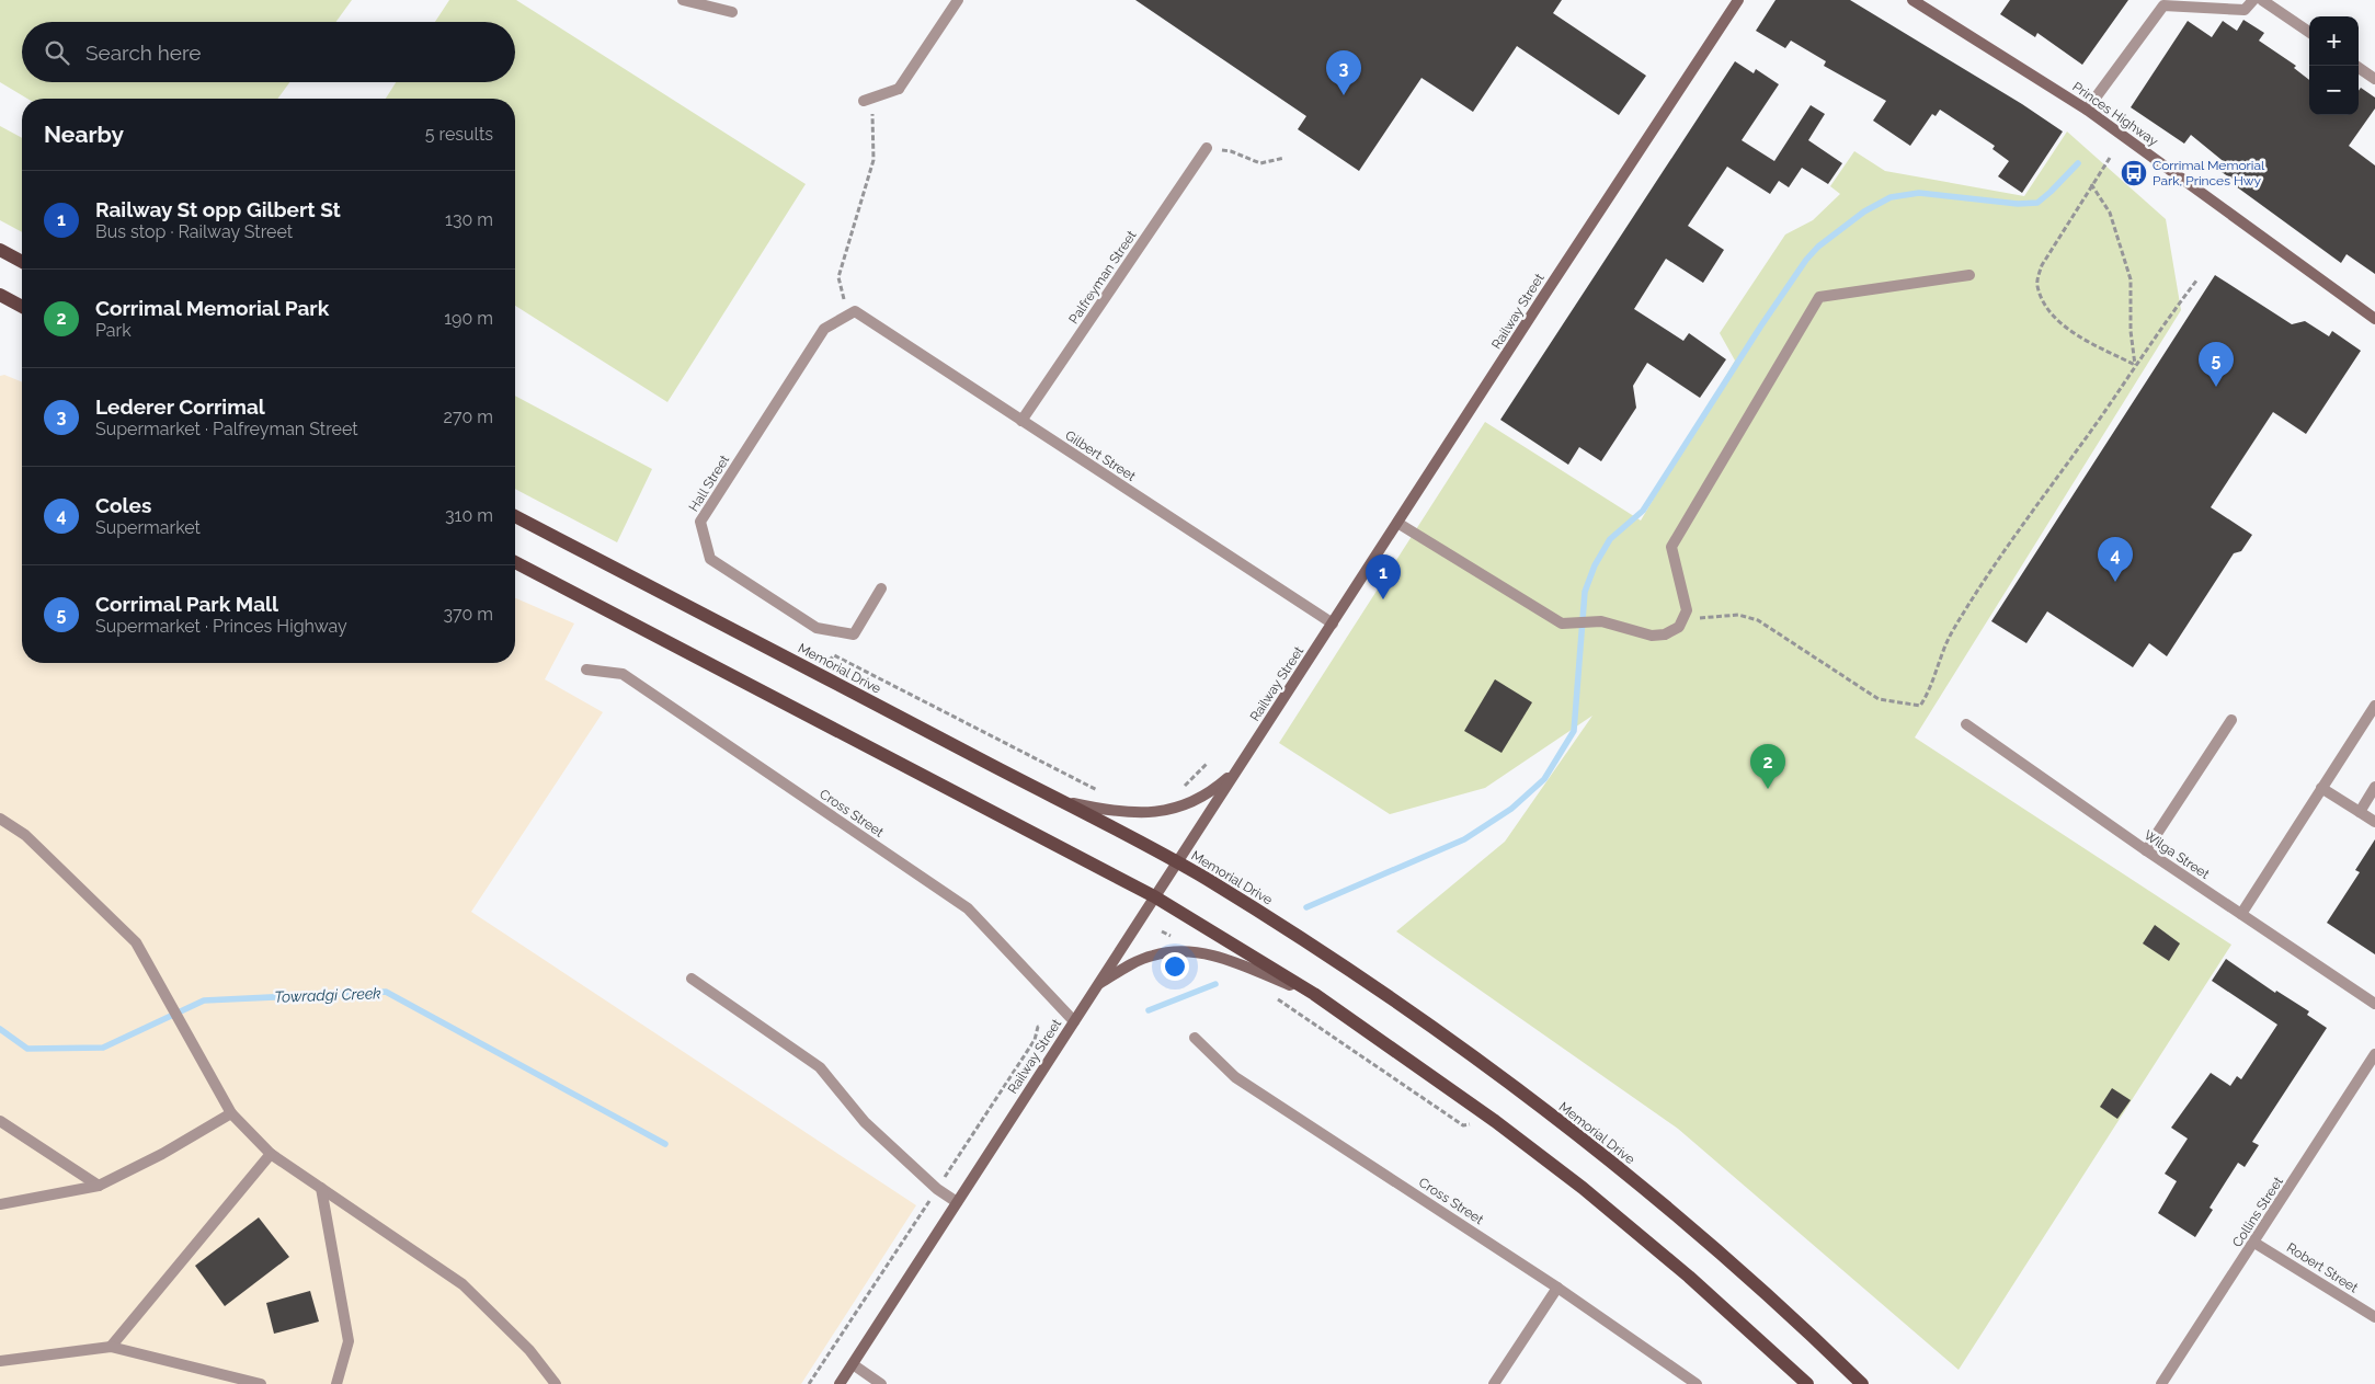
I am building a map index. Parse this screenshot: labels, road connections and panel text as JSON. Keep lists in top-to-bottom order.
{
  "streets": {
    "main road": ["Princes Highway", "Railway Street", "Memorial Drive"],
    "street": [
      "Palfreyman Street",
      "Gilbert Street",
      "Hall Street",
      "Cross Street",
      "Wilga Street",
      "Collins Street",
      "Robert Street"
    ]
  },
  "crossings": [
    ["Palfreyman Street", "Gilbert Street"],
    ["Railway Street", "Gilbert Street"],
    ["Railway Street", "Memorial Drive"],
    ["Railway Street", "Cross Street"],
    ["Gilbert Street", "Hall Street"],
    ["Collins Street", "Robert Street"]
  ],
  "water": ["Towradgi Creek"],
  "places": {
    "bus stop": ["Corrimal Memorial Park, Princes Hwy"]
  },
  "page": {
    "map_buttons": ["+", "−"],
    "search": "Search here",
    "pins": [
      "3",
      "5",
      "4",
      "1",
      "2"
    ],
    "heading": ["Nearby", "5 results"],
    "list": [
      {
        "mark": "1",
        "name": "Railway St opp Gilbert St",
        "note": "Bus stop · Railway Street",
        "value": "130 m"
      },
      {
        "mark": "2",
        "name": "Corrimal Memorial Park",
        "note": "Park",
        "value": "190 m"
      },
      {
        "mark": "3",
        "name": "Lederer Corrimal",
        "note": "Supermarket · Palfreyman Street",
        "value": "270 m"
      },
      {
        "mark": "4",
        "name": "Coles",
        "note": "Supermarket",
        "value": "310 m"
      },
      {
        "mark": "5",
        "name": "Corrimal Park Mall",
        "note": "Supermarket · Princes Highway",
        "value": "370 m"
      }
    ]
  }
}
